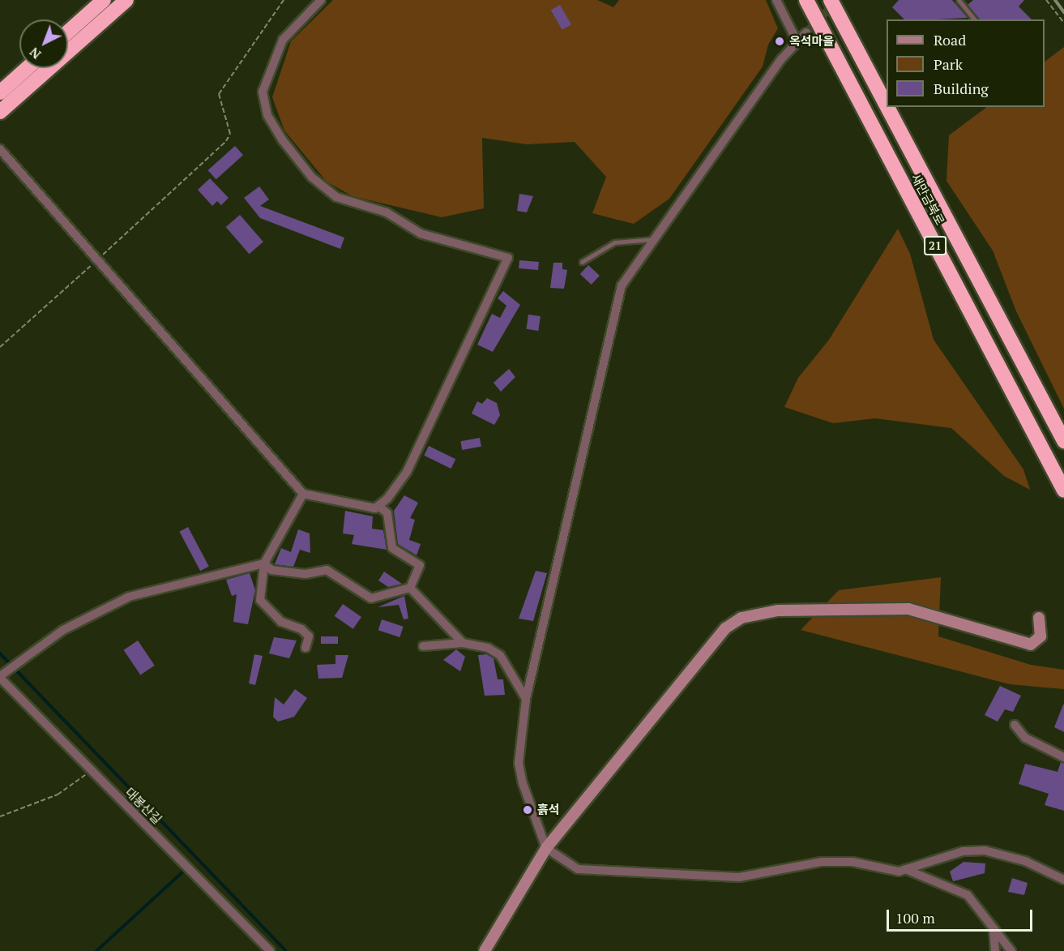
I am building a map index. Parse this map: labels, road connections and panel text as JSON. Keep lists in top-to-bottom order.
{
  "streets": {
    "highway": ["새만금북로", "21"],
    "street": ["대봉산길"]
  },
  "places": ["옥석마을", "흙석"],
  "legend": ["Road", "Park", "Building"],
  "scale_bar": "100 m",
  "north": "bottom left"
}
